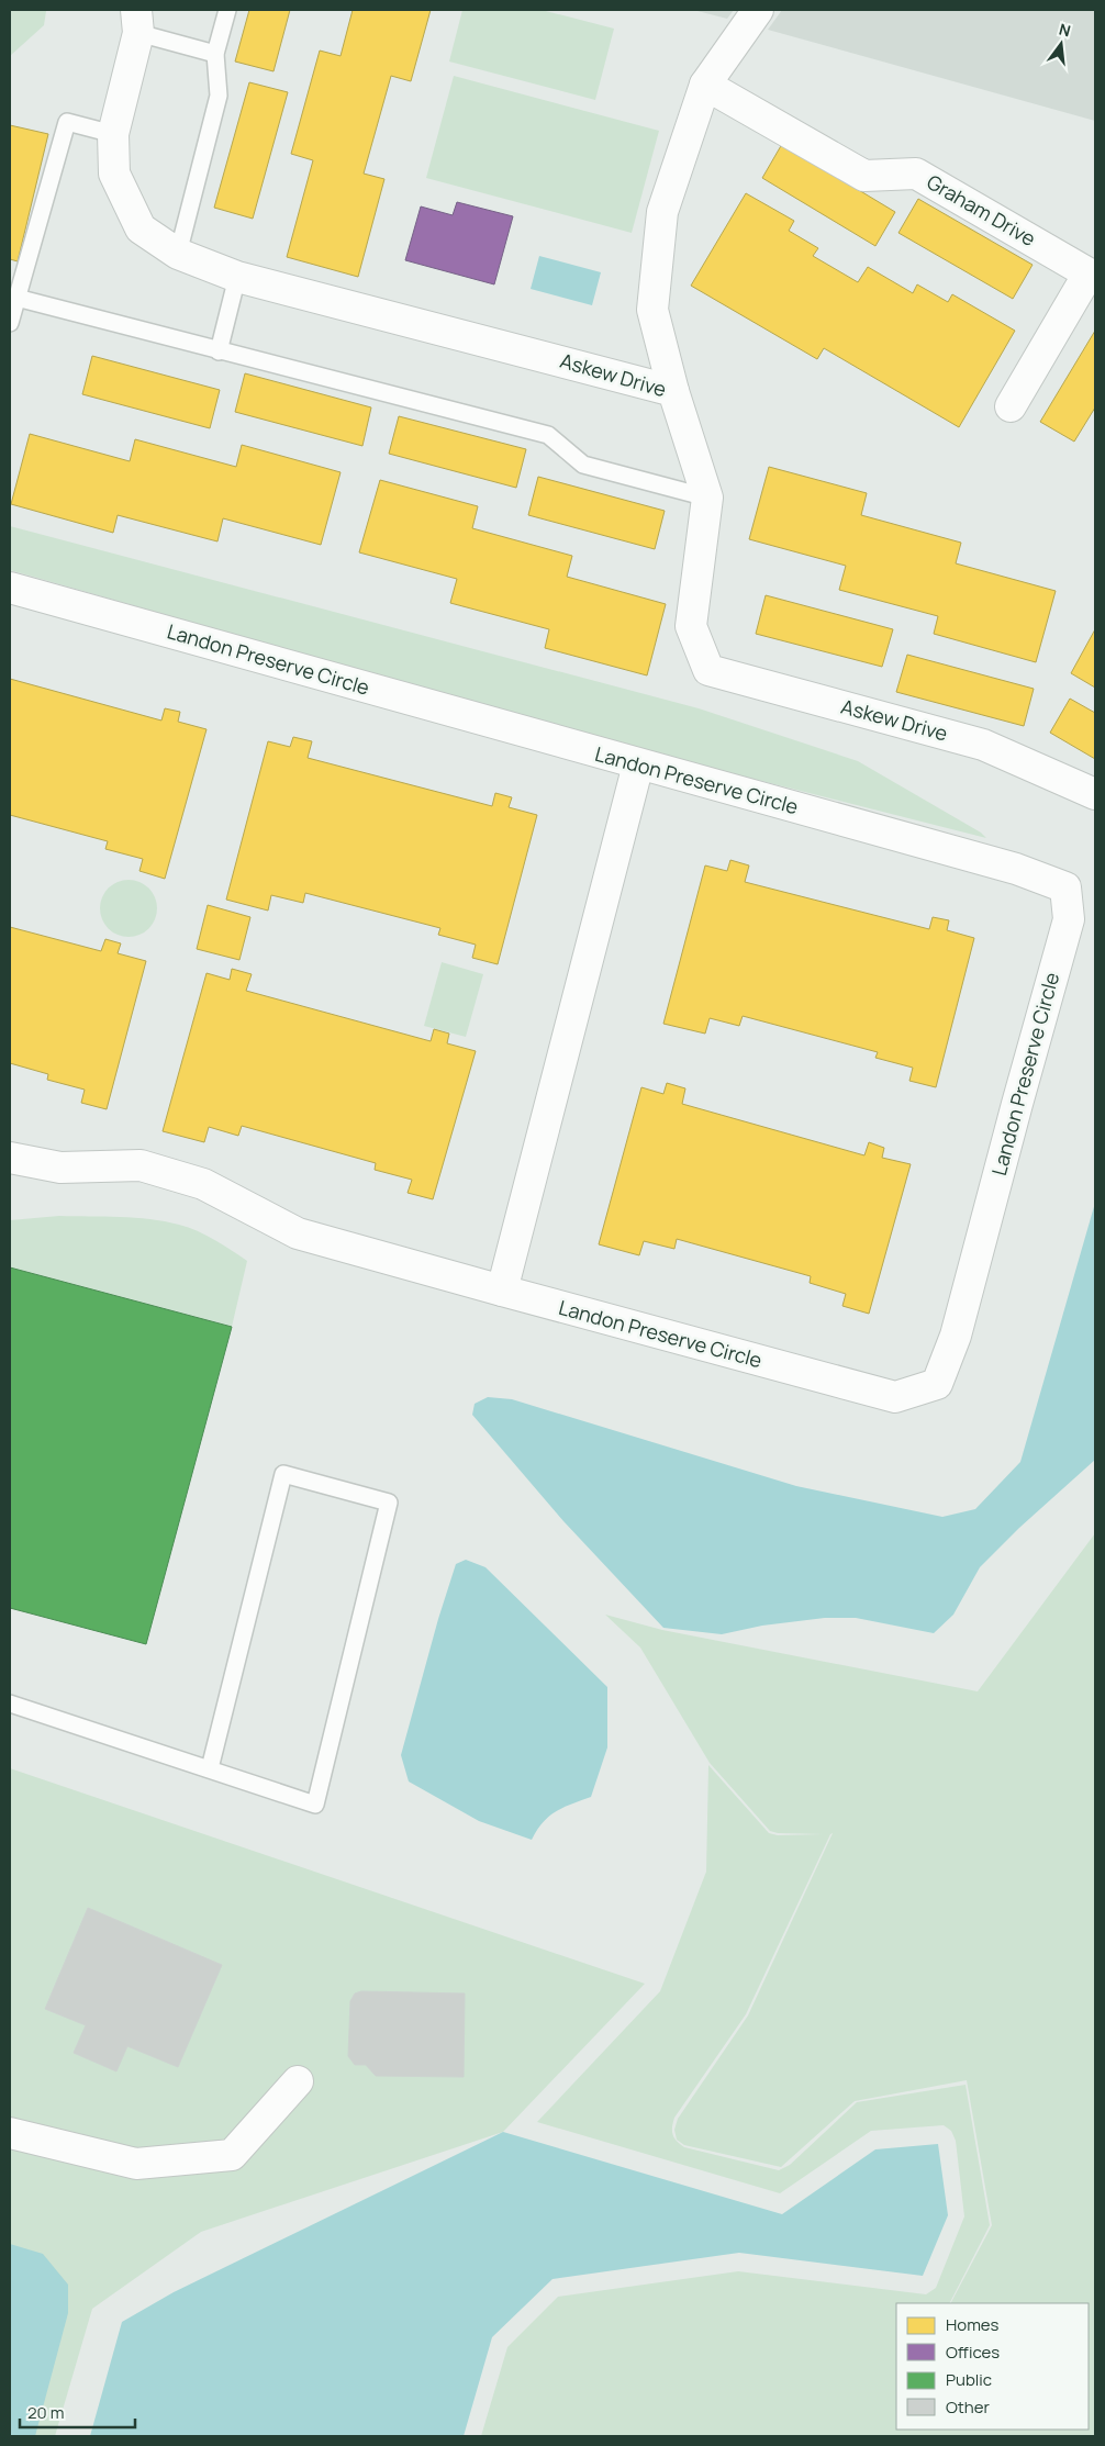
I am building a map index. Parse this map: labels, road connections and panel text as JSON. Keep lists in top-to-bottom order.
{
  "streets": {
    "street": ["Graham Drive", "Askew Drive", "Landon Preserve Circle"]
  },
  "legend": [
    "Homes",
    "Offices",
    "Public",
    "Other"
  ],
  "scale_bar": "20 m",
  "north": "top"
}
